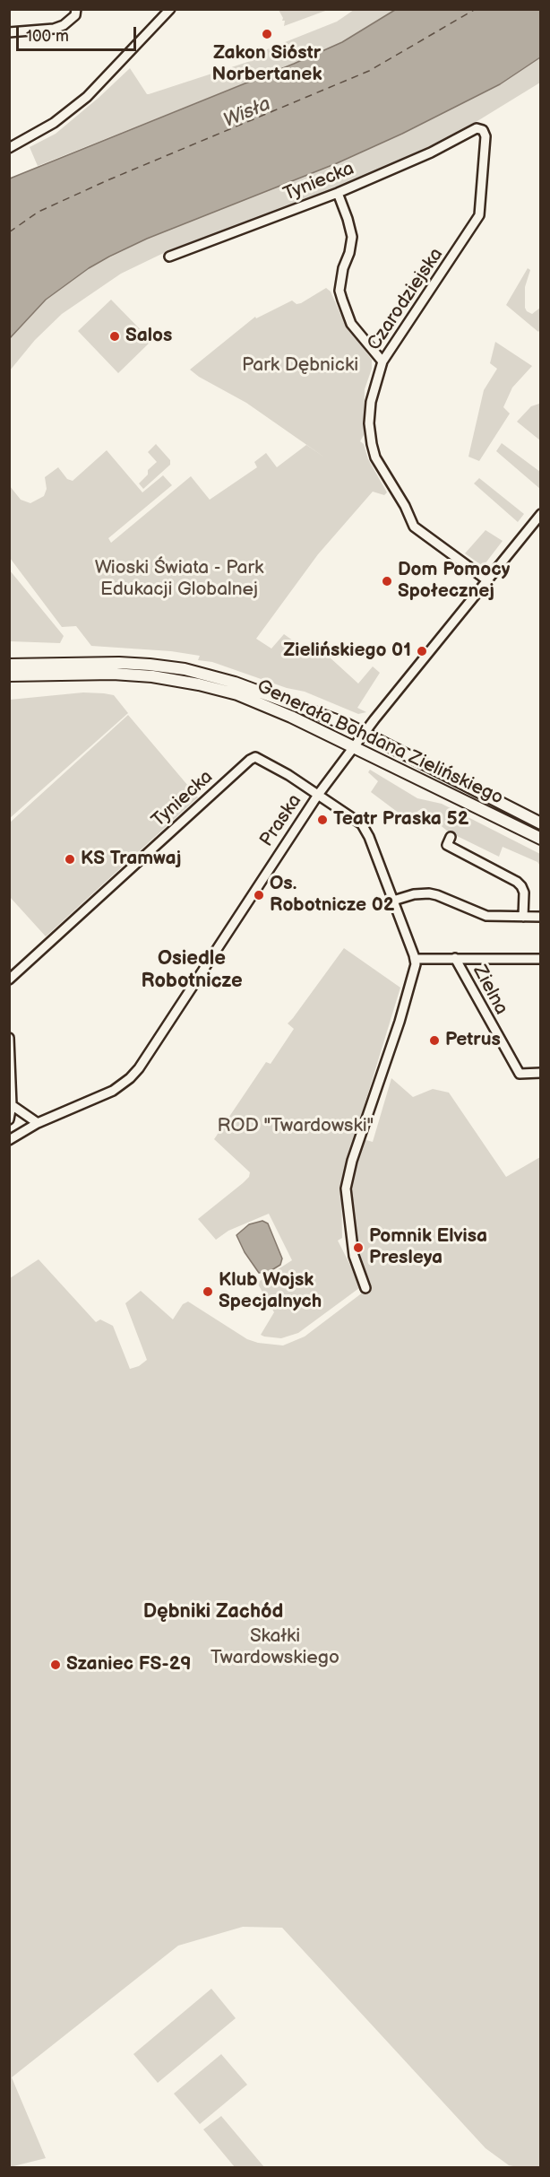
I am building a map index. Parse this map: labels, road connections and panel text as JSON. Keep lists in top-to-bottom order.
{
  "streets": {
    "main road": ["Generała Bohdana Zielińskiego"],
    "street": [
      "Tyniecka",
      "Czarodziejska",
      "Praska",
      "Zielna"
    ]
  },
  "crossings": [
    ["Tyniecka", "Czarodziejska"],
    ["Tyniecka", "Praska"],
    ["Czarodziejska", "Praska"],
    ["Generała Bohdana Zielińskiego", "Praska"]
  ],
  "districts": ["Osiedle Robotnicze", "Dębniki Zachód"],
  "water": ["Wisła"],
  "parks": [
    "Park Dębnicki",
    "Wioski Świata - Park Edukacji Globalnej",
    "ROD \"Twardowski\"",
    "Skałki Twardowskiego"
  ],
  "places": [
    "Zakon Sióstr Norbertanek",
    "Salos",
    "Dom Pomocy Społecznej",
    "Zielińskiego 01",
    "Teatr Praska 52",
    "KS Tramwaj",
    "Os. Robotnicze 02",
    "Petrus",
    "Pomnik Elvisa Presleya",
    "Klub Wojsk Specjalnych",
    "Szaniec FS-29"
  ],
  "scale_bar": "100 m"
}
